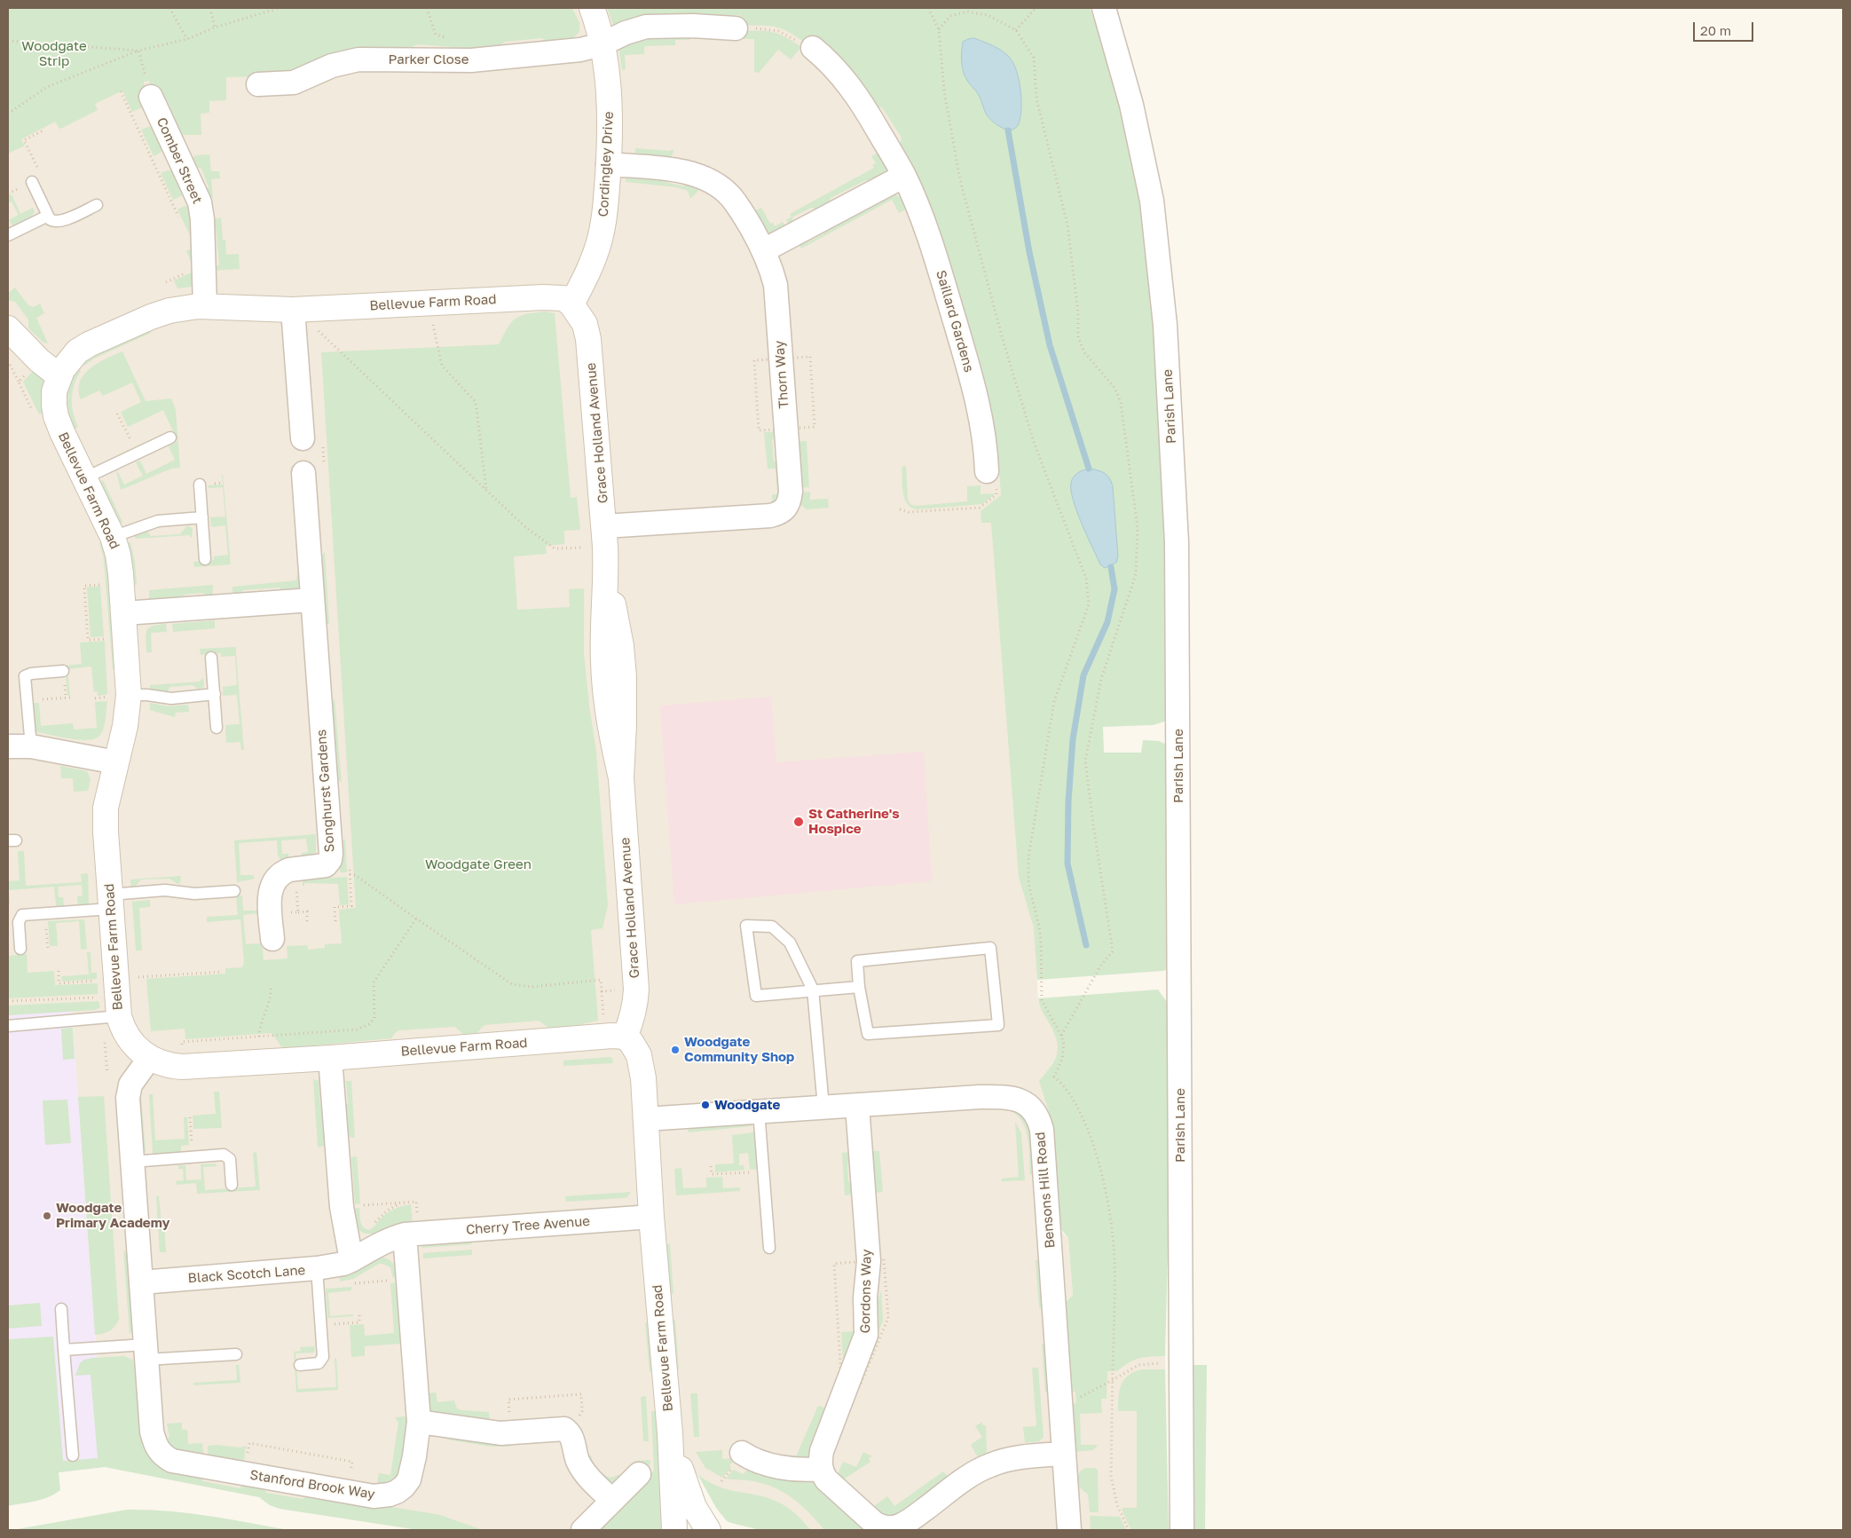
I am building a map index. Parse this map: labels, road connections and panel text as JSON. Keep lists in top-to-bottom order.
{
  "streets": {
    "street": [
      "Parker Close",
      "Comber Street",
      "Cordingley Drive",
      "Bellevue Farm Road",
      "Saillard Gardens",
      "Thorn Way",
      "Parish Lane",
      "Grace Holland Avenue",
      "Songhurst Gardens",
      "Bensons Hill Road",
      "Cherry Tree Avenue",
      "Black Scotch Lane",
      "Gordons Way",
      "Stanford Brook Way"
    ]
  },
  "crossings": [
    ["Parker Close", "Cordingley Drive"],
    ["Comber Street", "Bellevue Farm Road"],
    ["Cordingley Drive", "Bellevue Farm Road"],
    ["Cordingley Drive", "Thorn Way"],
    ["Cordingley Drive", "Grace Holland Avenue"],
    ["Bellevue Farm Road", "Grace Holland Avenue"],
    ["Bellevue Farm Road", "Bensons Hill Road"],
    ["Bellevue Farm Road", "Cherry Tree Avenue"],
    ["Bellevue Farm Road", "Stanford Brook Way"],
    ["Thorn Way", "Grace Holland Avenue"],
    ["Bensons Hill Road", "Gordons Way"],
    ["Cherry Tree Avenue", "Stanford Brook Way"],
    ["Black Scotch Lane", "Stanford Brook Way"]
  ],
  "parks": ["Woodgate Strip", "Woodgate Green"],
  "places": [
    "St Catherine's Hospice",
    "Woodgate Community Shop",
    "Woodgate",
    "Woodgate Primary Academy"
  ],
  "scale_bar": "20 m"
}
